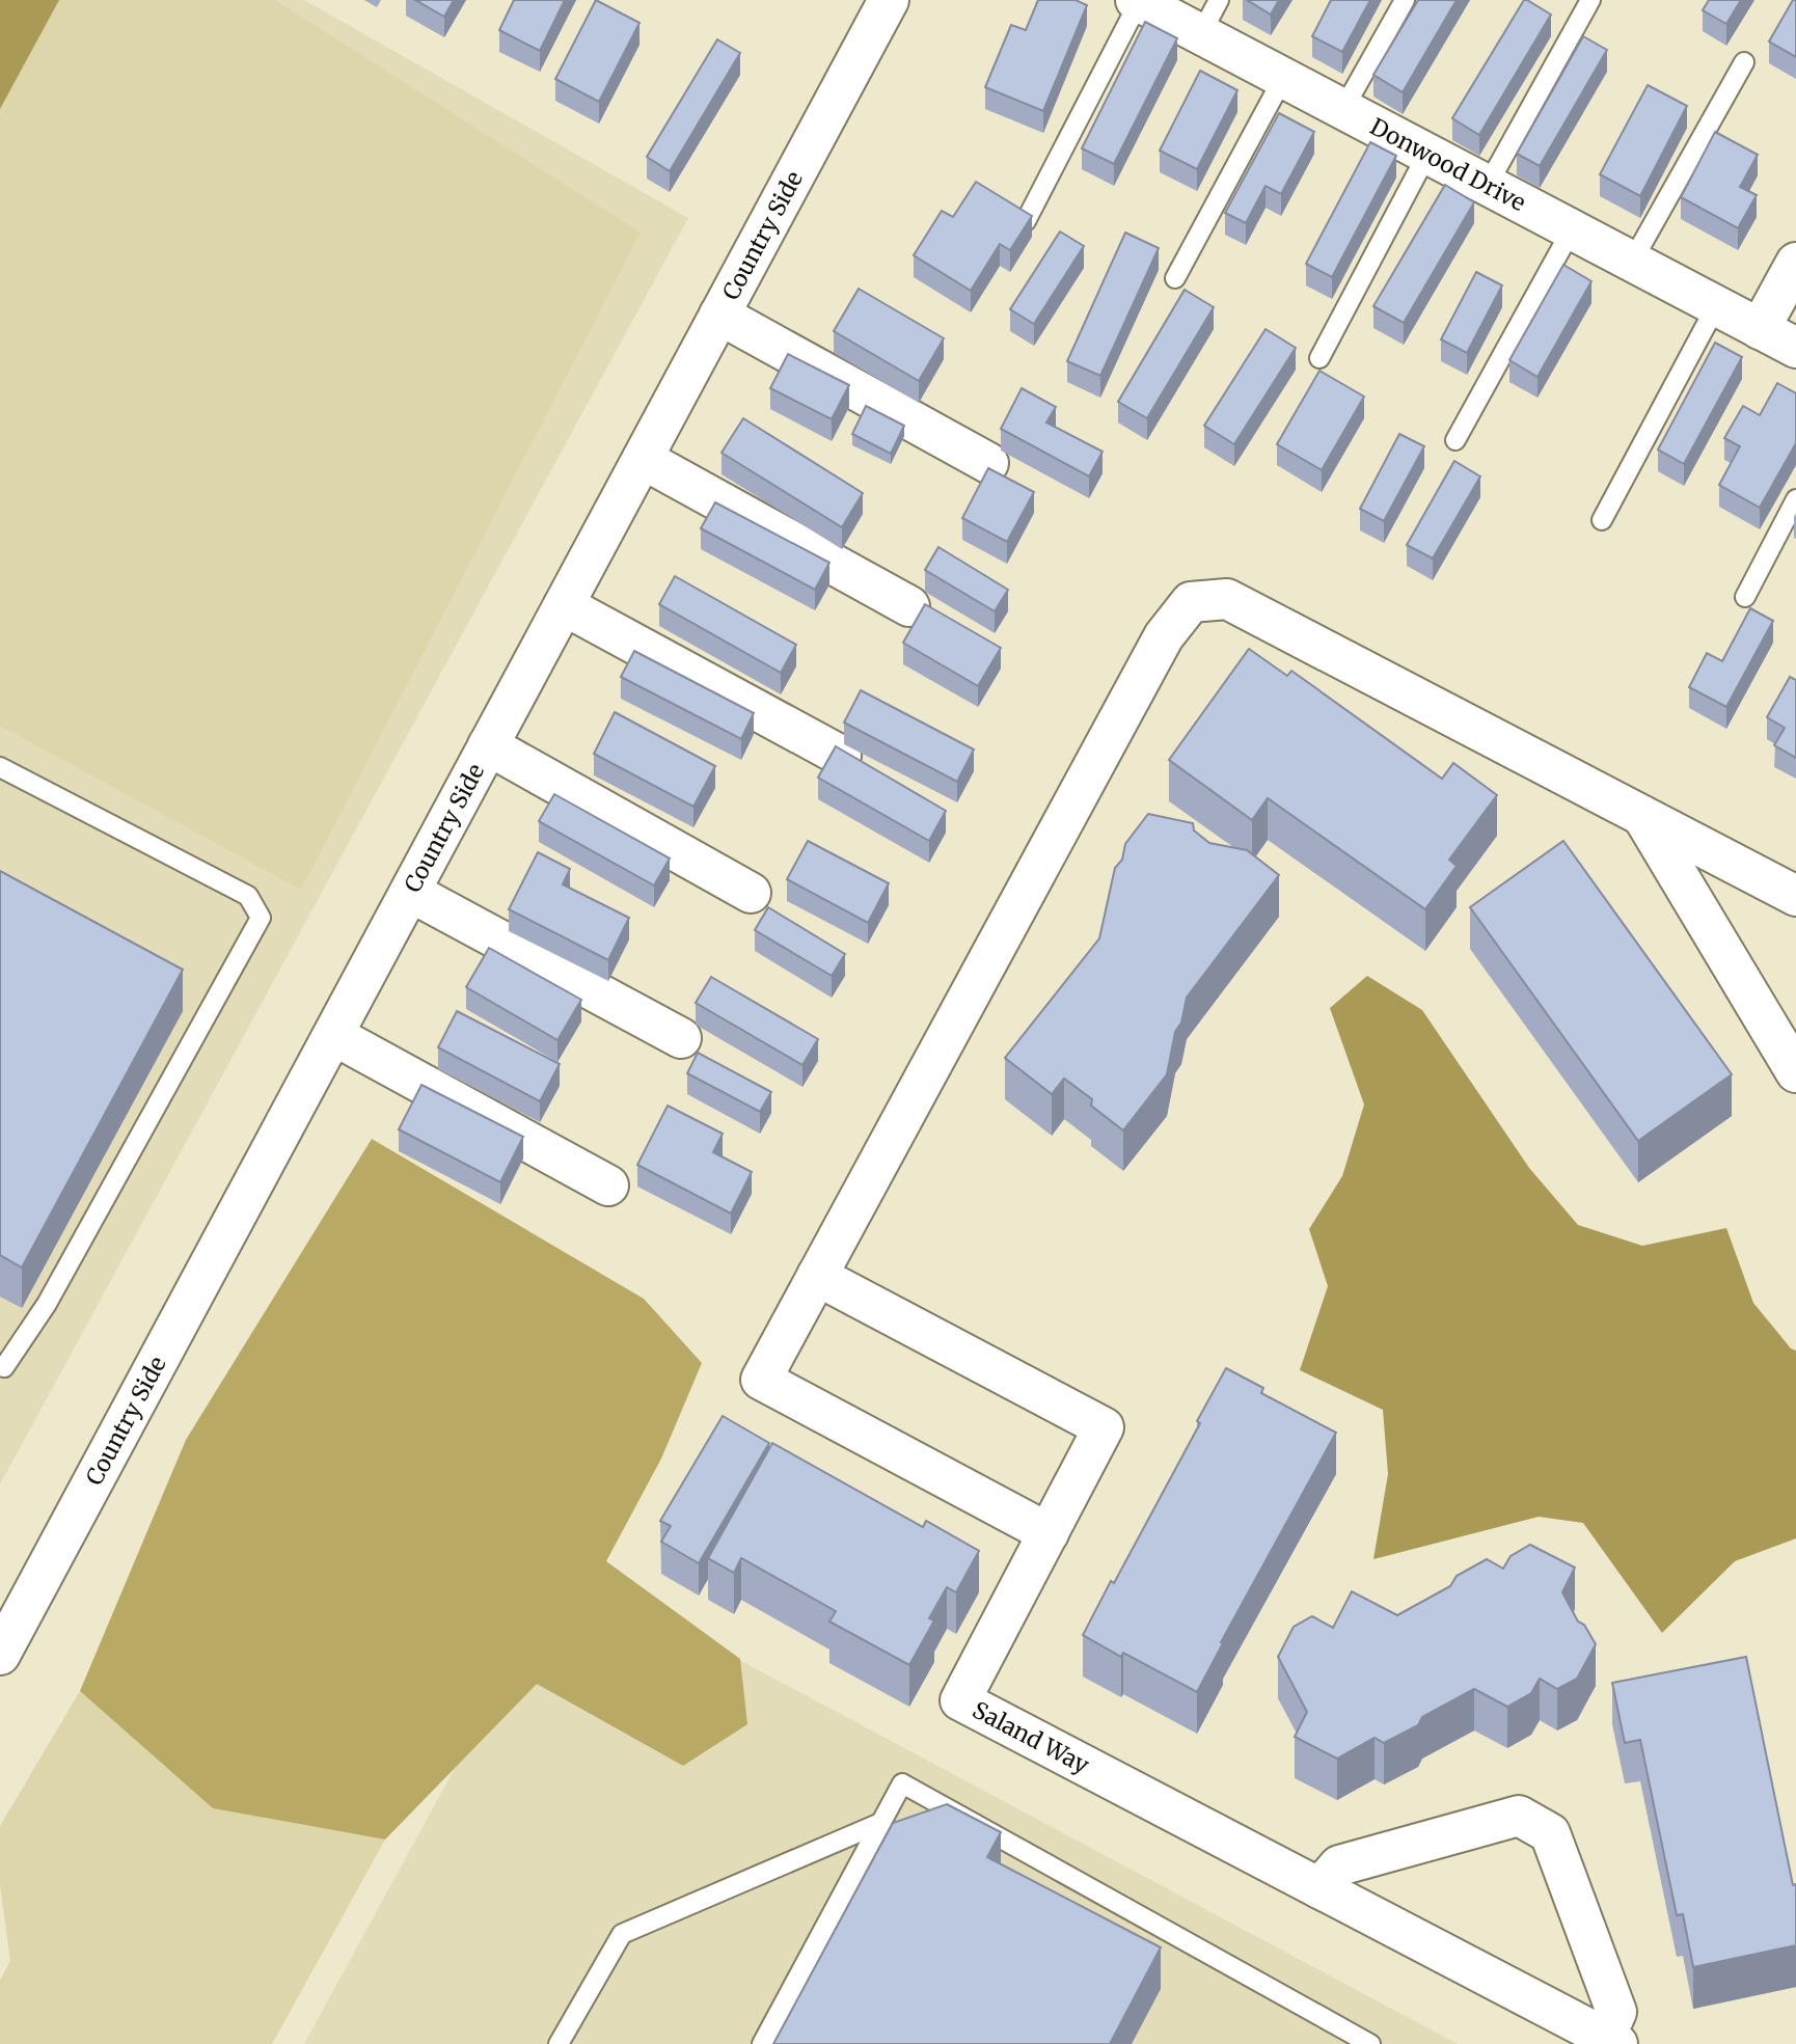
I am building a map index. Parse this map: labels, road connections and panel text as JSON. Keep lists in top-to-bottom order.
{
  "streets": {
    "street": ["Donwood Drive", "Country Side", "Saland Way"]
  }
}
